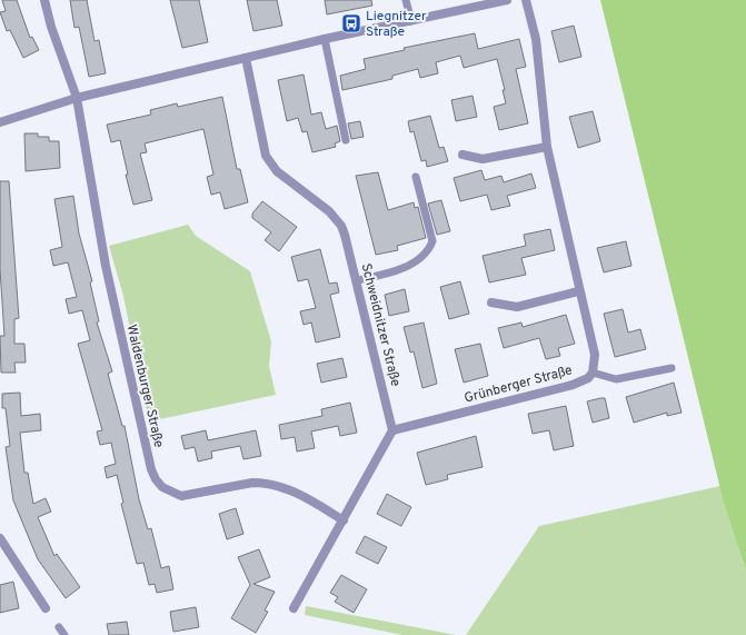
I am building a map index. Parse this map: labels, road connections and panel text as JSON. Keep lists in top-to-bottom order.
{
  "streets": {
    "street": ["Schweidnitzer Straße", "Grünberger Straße", "Waldenburger Straße"]
  },
  "crossings": [
    ["Schweidnitzer Straße", "Grünberger Straße"]
  ],
  "places": {
    "bus stop": ["Liegnitzer Straße"]
  }
}
